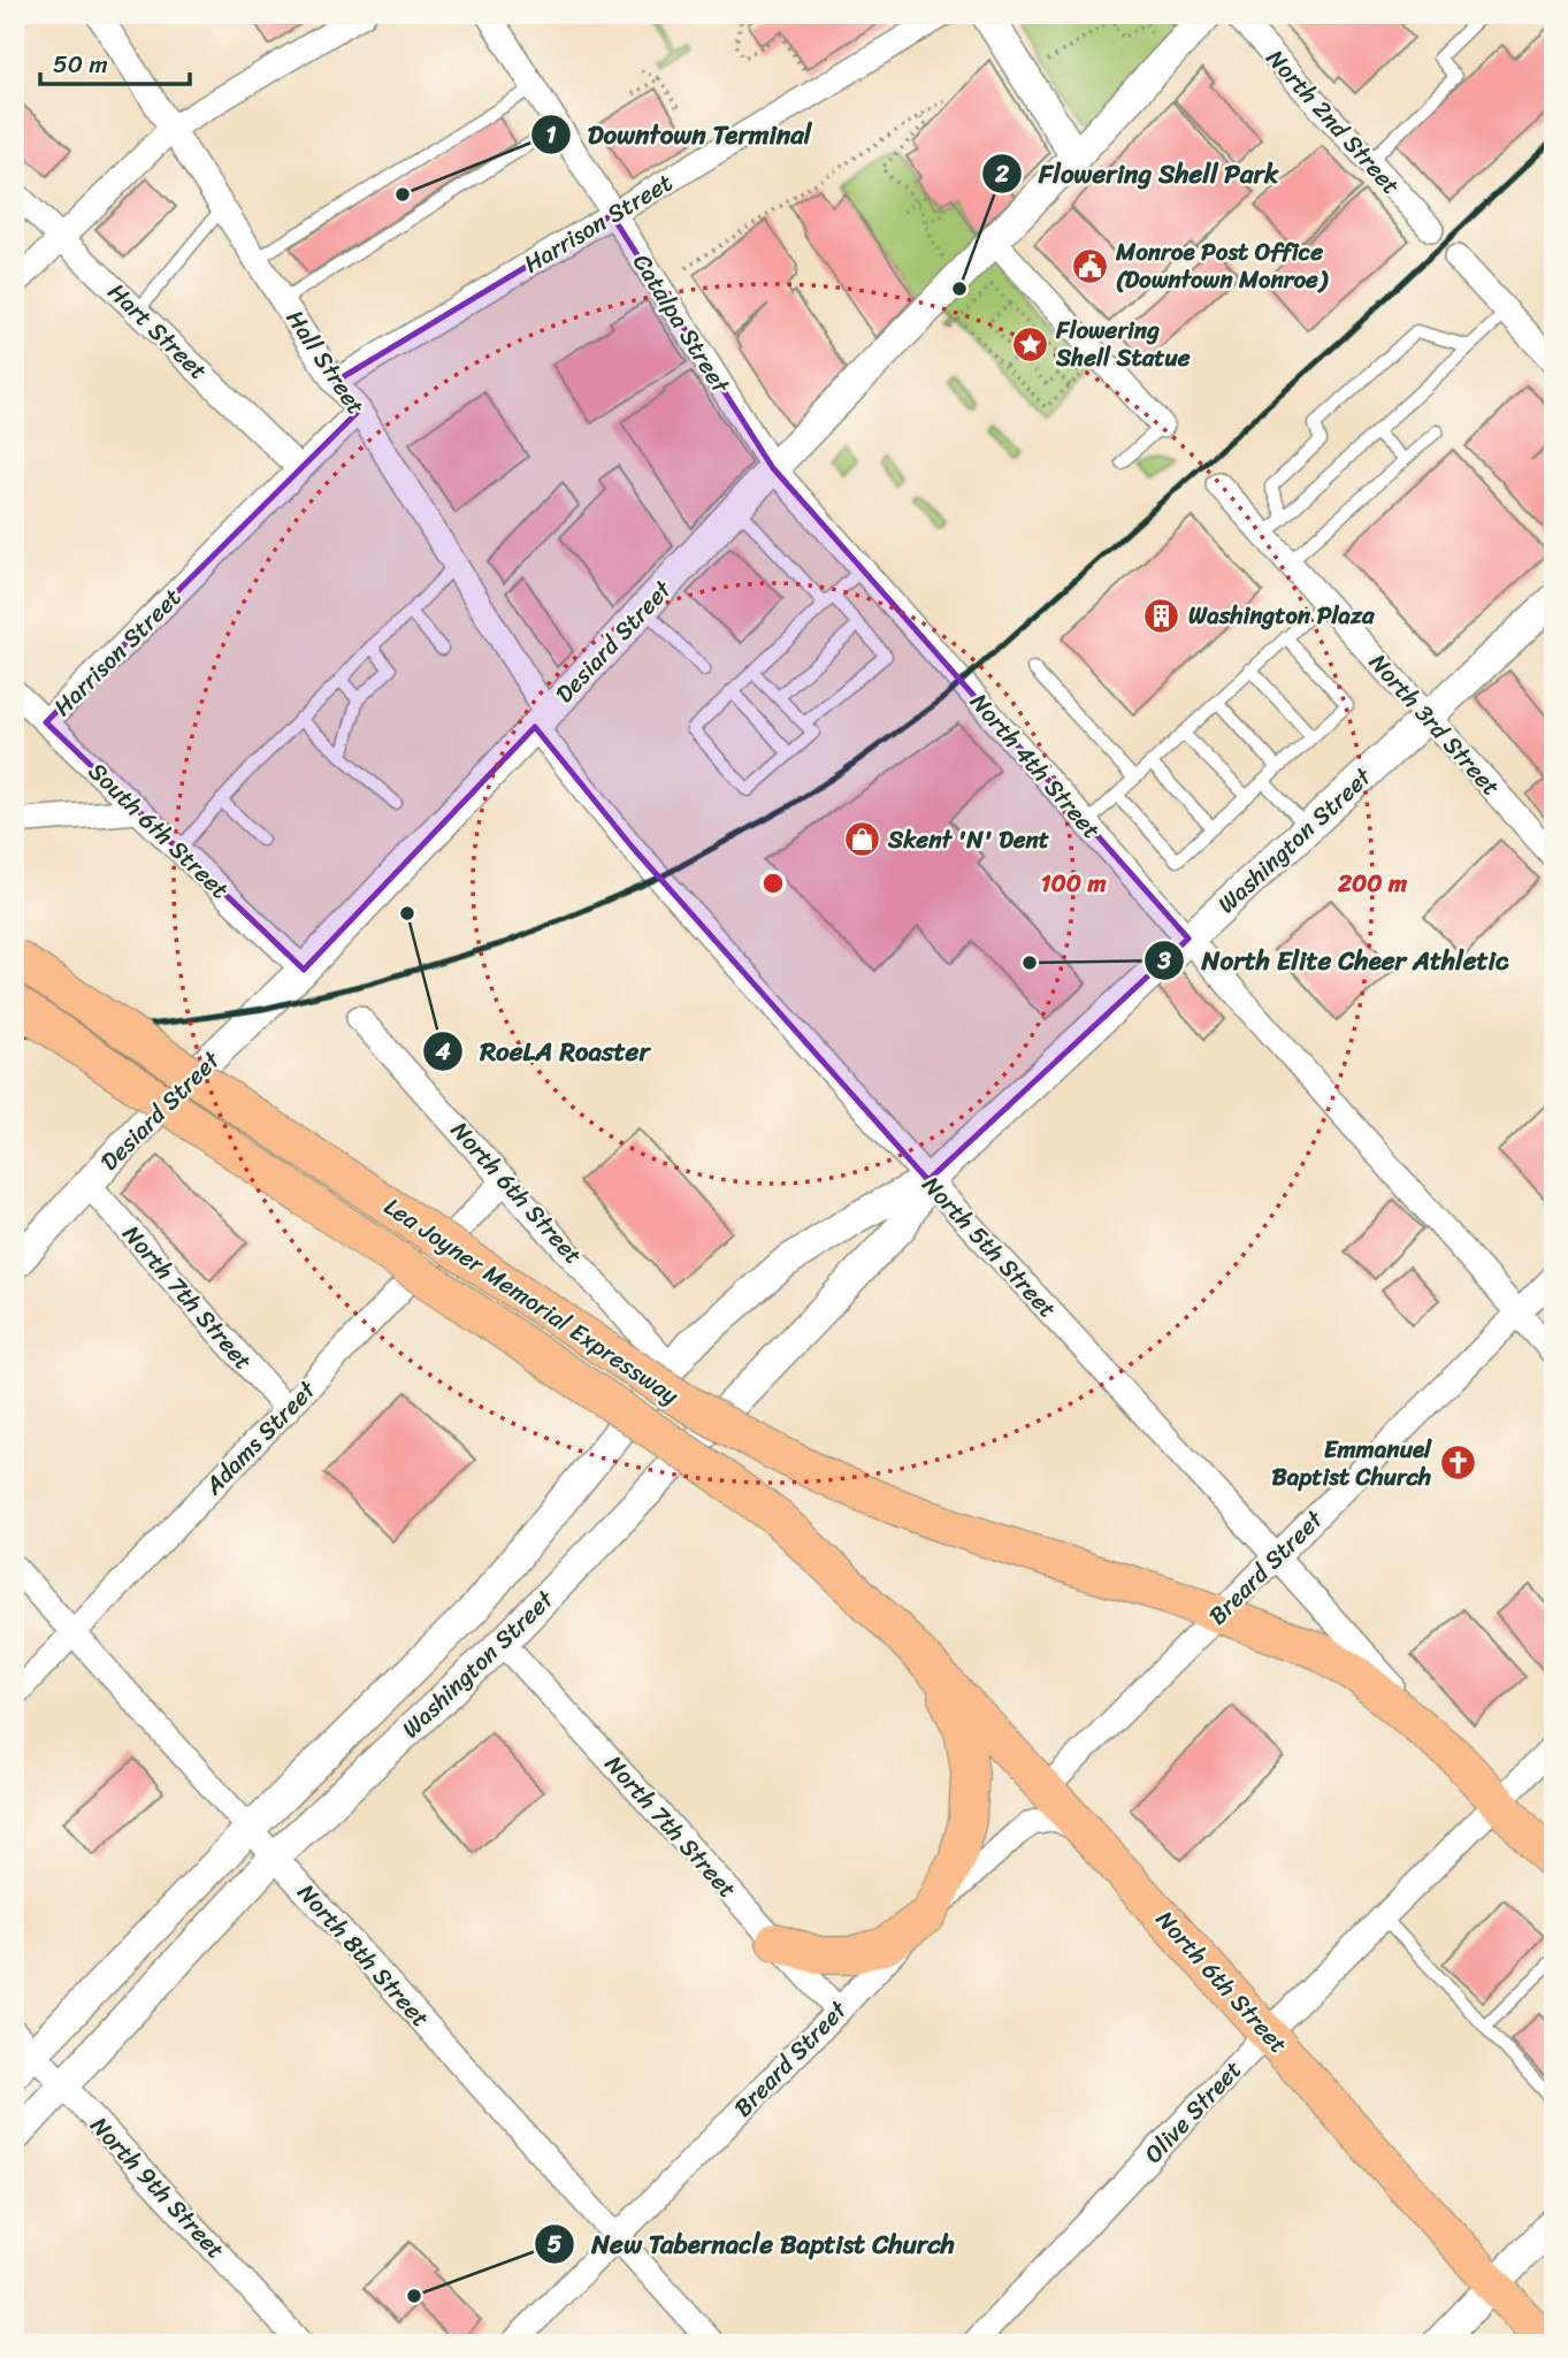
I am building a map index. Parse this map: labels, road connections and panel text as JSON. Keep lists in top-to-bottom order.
{
  "streets": {
    "main road": ["North 6th Street", "North 5th Street", "Lea Joyner Memorial Expressway"],
    "street": [
      "North 2nd Street",
      "Harrison Street",
      "Catalpa Street",
      "Hart Street",
      "Hall Street",
      "Desiard Street",
      "North 3rd Street",
      "North 4th Street",
      "South 6th Street",
      "Washington Street",
      "North 7th Street",
      "Adams Street",
      "Breard Street",
      "North 8th Street",
      "Olive Street",
      "North 9th Street"
    ]
  },
  "crossings": [
    ["Harrison Street", "Catalpa Street"],
    ["Harrison Street", "Hart Street"],
    ["Harrison Street", "Hall Street"],
    ["Harrison Street", "South 6th Street"],
    ["Catalpa Street", "Desiard Street"],
    ["Catalpa Street", "North 4th Street"],
    ["Hall Street", "Desiard Street"],
    ["Hall Street", "North 5th Street"],
    ["Desiard Street", "North 4th Street"],
    ["Desiard Street", "South 6th Street"],
    ["Desiard Street", "North 5th Street"],
    ["Desiard Street", "North 7th Street"],
    ["North 3rd Street", "Washington Street"],
    ["North 4th Street", "Washington Street"],
    ["North 4th Street", "Breard Street"],
    ["Washington Street", "North 6th Street"],
    ["Washington Street", "North 5th Street"],
    ["Washington Street", "North 7th Street"],
    ["Washington Street", "North 8th Street"],
    ["Washington Street", "North 9th Street"],
    ["North 6th Street", "Lea Joyner Memorial Expressway"],
    ["North 6th Street", "Adams Street"],
    ["North 6th Street", "Breard Street"],
    ["North 6th Street", "Olive Street"],
    ["North 5th Street", "Lea Joyner Memorial Expressway"],
    ["North 5th Street", "Breard Street"],
    ["North 5th Street", "Olive Street"],
    ["North 7th Street", "Adams Street"],
    ["North 7th Street", "Breard Street"],
    ["Adams Street", "North 8th Street"],
    ["Breard Street", "North 8th Street"]
  ],
  "places": {
    "other": [
      "Downtown Terminal",
      "Flowering Shell Park",
      "RoeLA Roaster",
      "North Elite Cheer Athletic",
      "New Tabernacle Baptist Church"
    ],
    "public building": ["Monroe Post Office (Downtown Monroe)"],
    "place": ["Flowering Shell Statue"],
    "building": ["Washington Plaza"],
    "shop": ["Skent 'N' Dent"],
    "church": ["Emmanuel Baptist Church"]
  },
  "scale_bar": "50 m",
  "rings": ["100 m", "200 m"]
}
